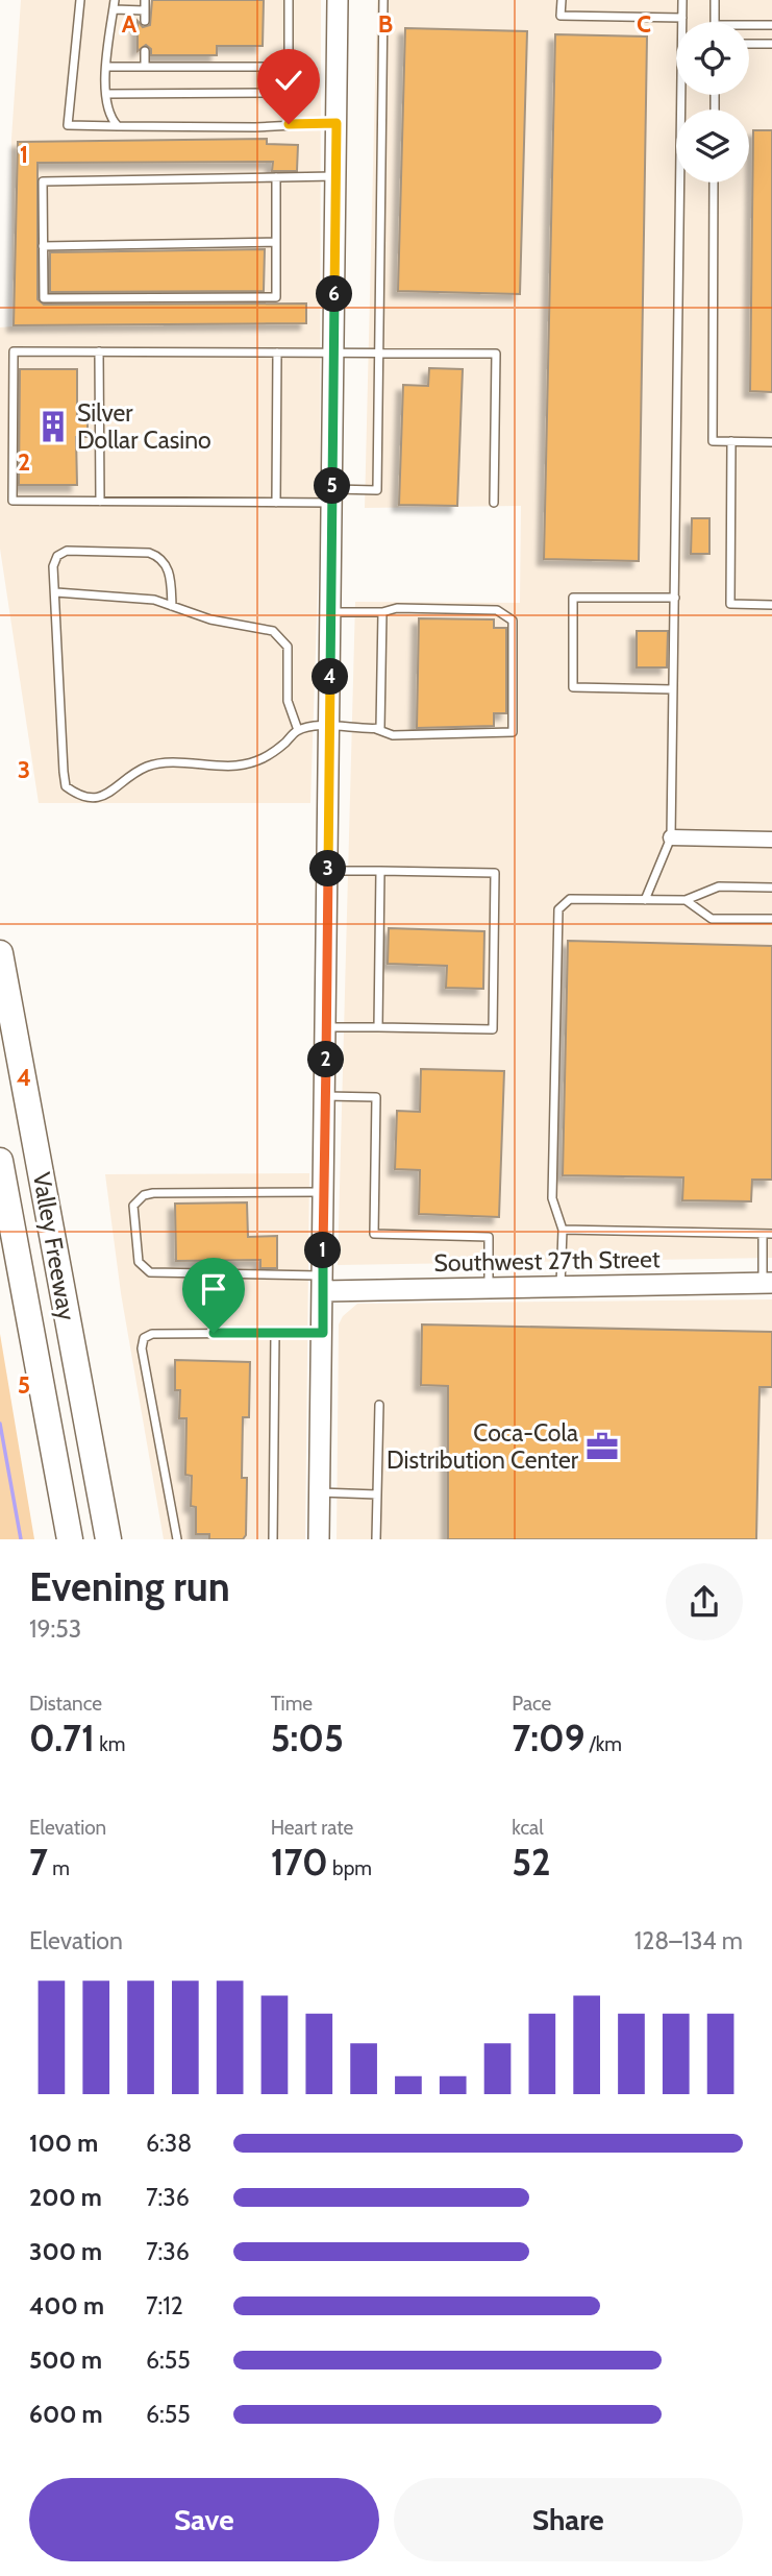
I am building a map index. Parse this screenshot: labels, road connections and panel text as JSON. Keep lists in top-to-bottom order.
{
  "streets": {
    "highway": ["Valley Freeway"],
    "street": ["Southwest 27th Street"]
  },
  "places": {
    "building": ["Silver Dollar Casino"],
    "office": ["Coca-Cola Distribution Center"]
  },
  "page": {
    "pins": [
      "6",
      "5",
      "4",
      "3",
      "2",
      "1"
    ],
    "heading": ["Evening run", "19:53"],
    "stats": [
      ["Distance", "0.71 km"],
      ["Time", "5:05"],
      ["Pace", "7:09 /km"],
      ["Elevation", "7 m"],
      ["Heart rate", "170 bpm"],
      ["kcal", "52"]
    ],
    "chart": ["Elevation", "128–134 m"],
    "list": [
      {
        "name": "100 m",
        "note": "6:38"
      },
      {
        "name": "200 m",
        "note": "7:36"
      },
      {
        "name": "300 m",
        "note": "7:36"
      },
      {
        "name": "400 m",
        "note": "7:12"
      },
      {
        "name": "500 m",
        "note": "6:55"
      },
      {
        "name": "600 m",
        "note": "6:55"
      }
    ],
    "buttons": ["Save", "Share"]
  },
  "grid": {
    "columns": ["A", "B", "C"],
    "rows": [
      "1",
      "2",
      "3",
      "4",
      "5"
    ]
  }
}
